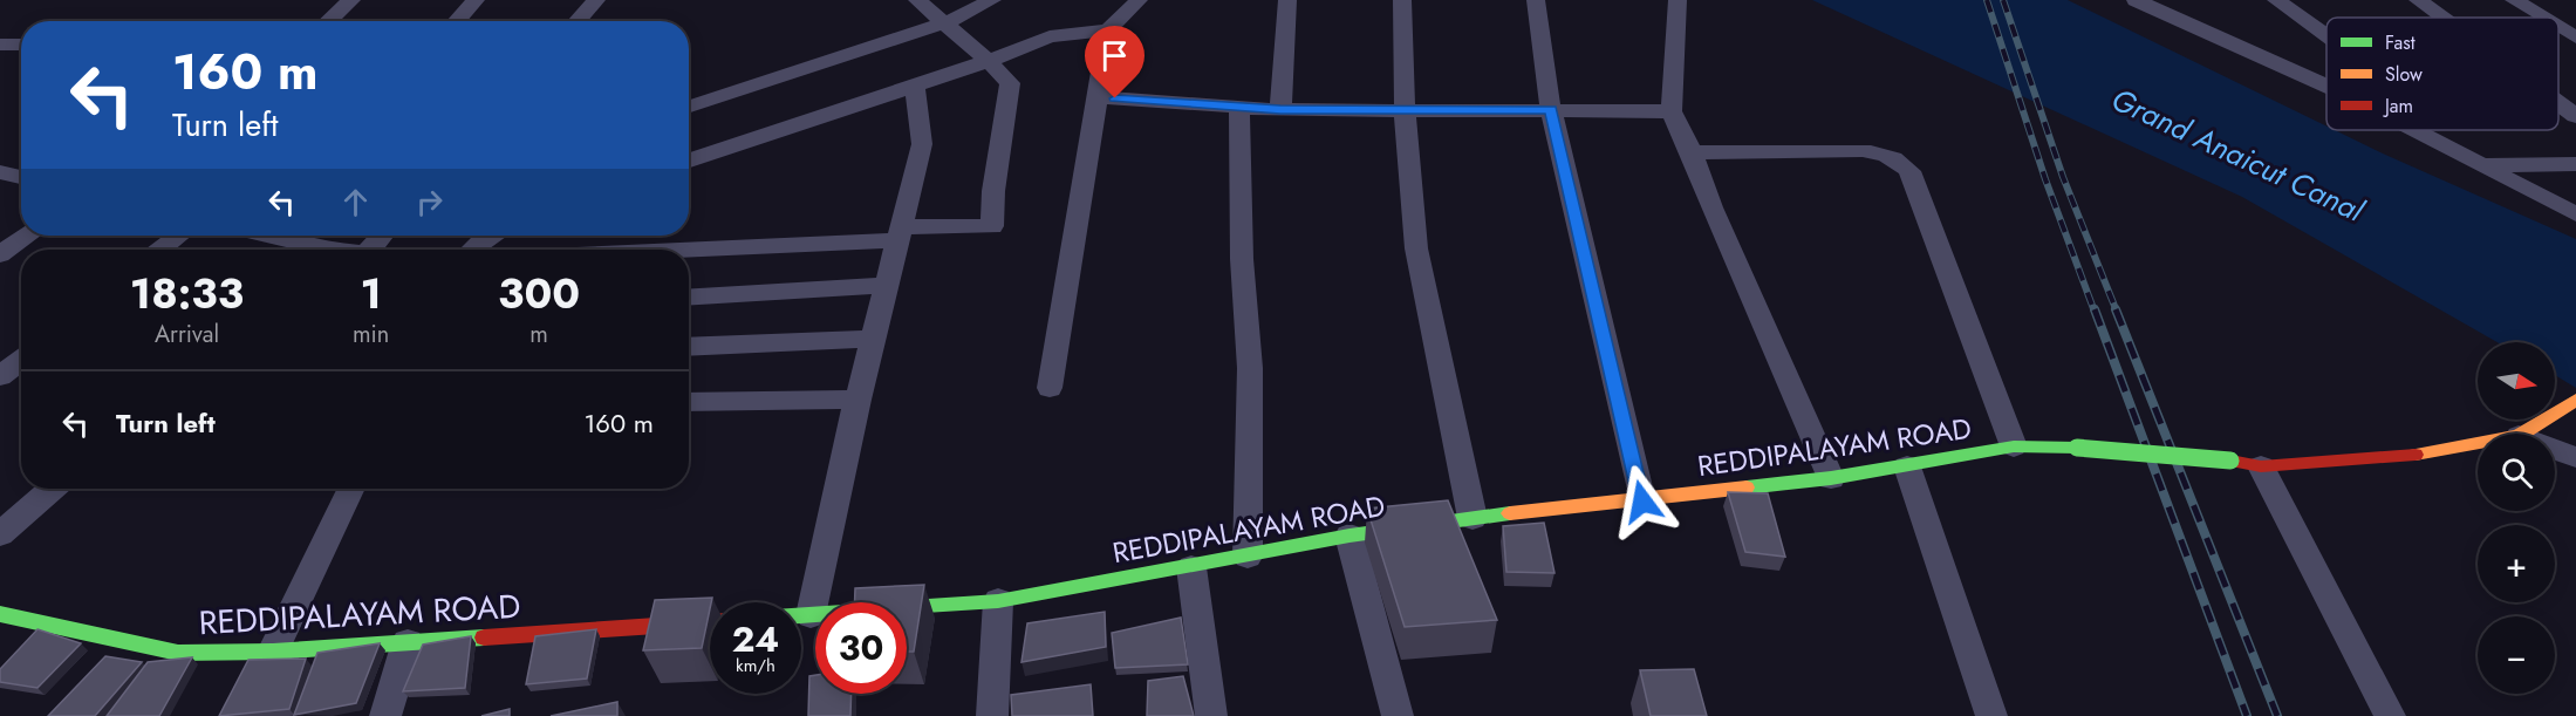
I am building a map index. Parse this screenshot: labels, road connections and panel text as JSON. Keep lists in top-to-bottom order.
{
  "streets": {
    "street": ["REDDIPALAYAM ROAD"]
  },
  "water": ["Grand Anaicut Canal"],
  "legend": ["Fast", "Slow", "Jam"],
  "north": "right",
  "page": {
    "turn": ["160 m", "Turn left"],
    "eta": [
      "18:33",
      "Arrival",
      "1",
      "min",
      "300",
      "m"
    ],
    "map_buttons": ["+", "−"],
    "list": [
      {
        "name": "Turn left",
        "value": "160 m"
      }
    ],
    "speed": "24 km/h",
    "limit": "30"
  }
}
